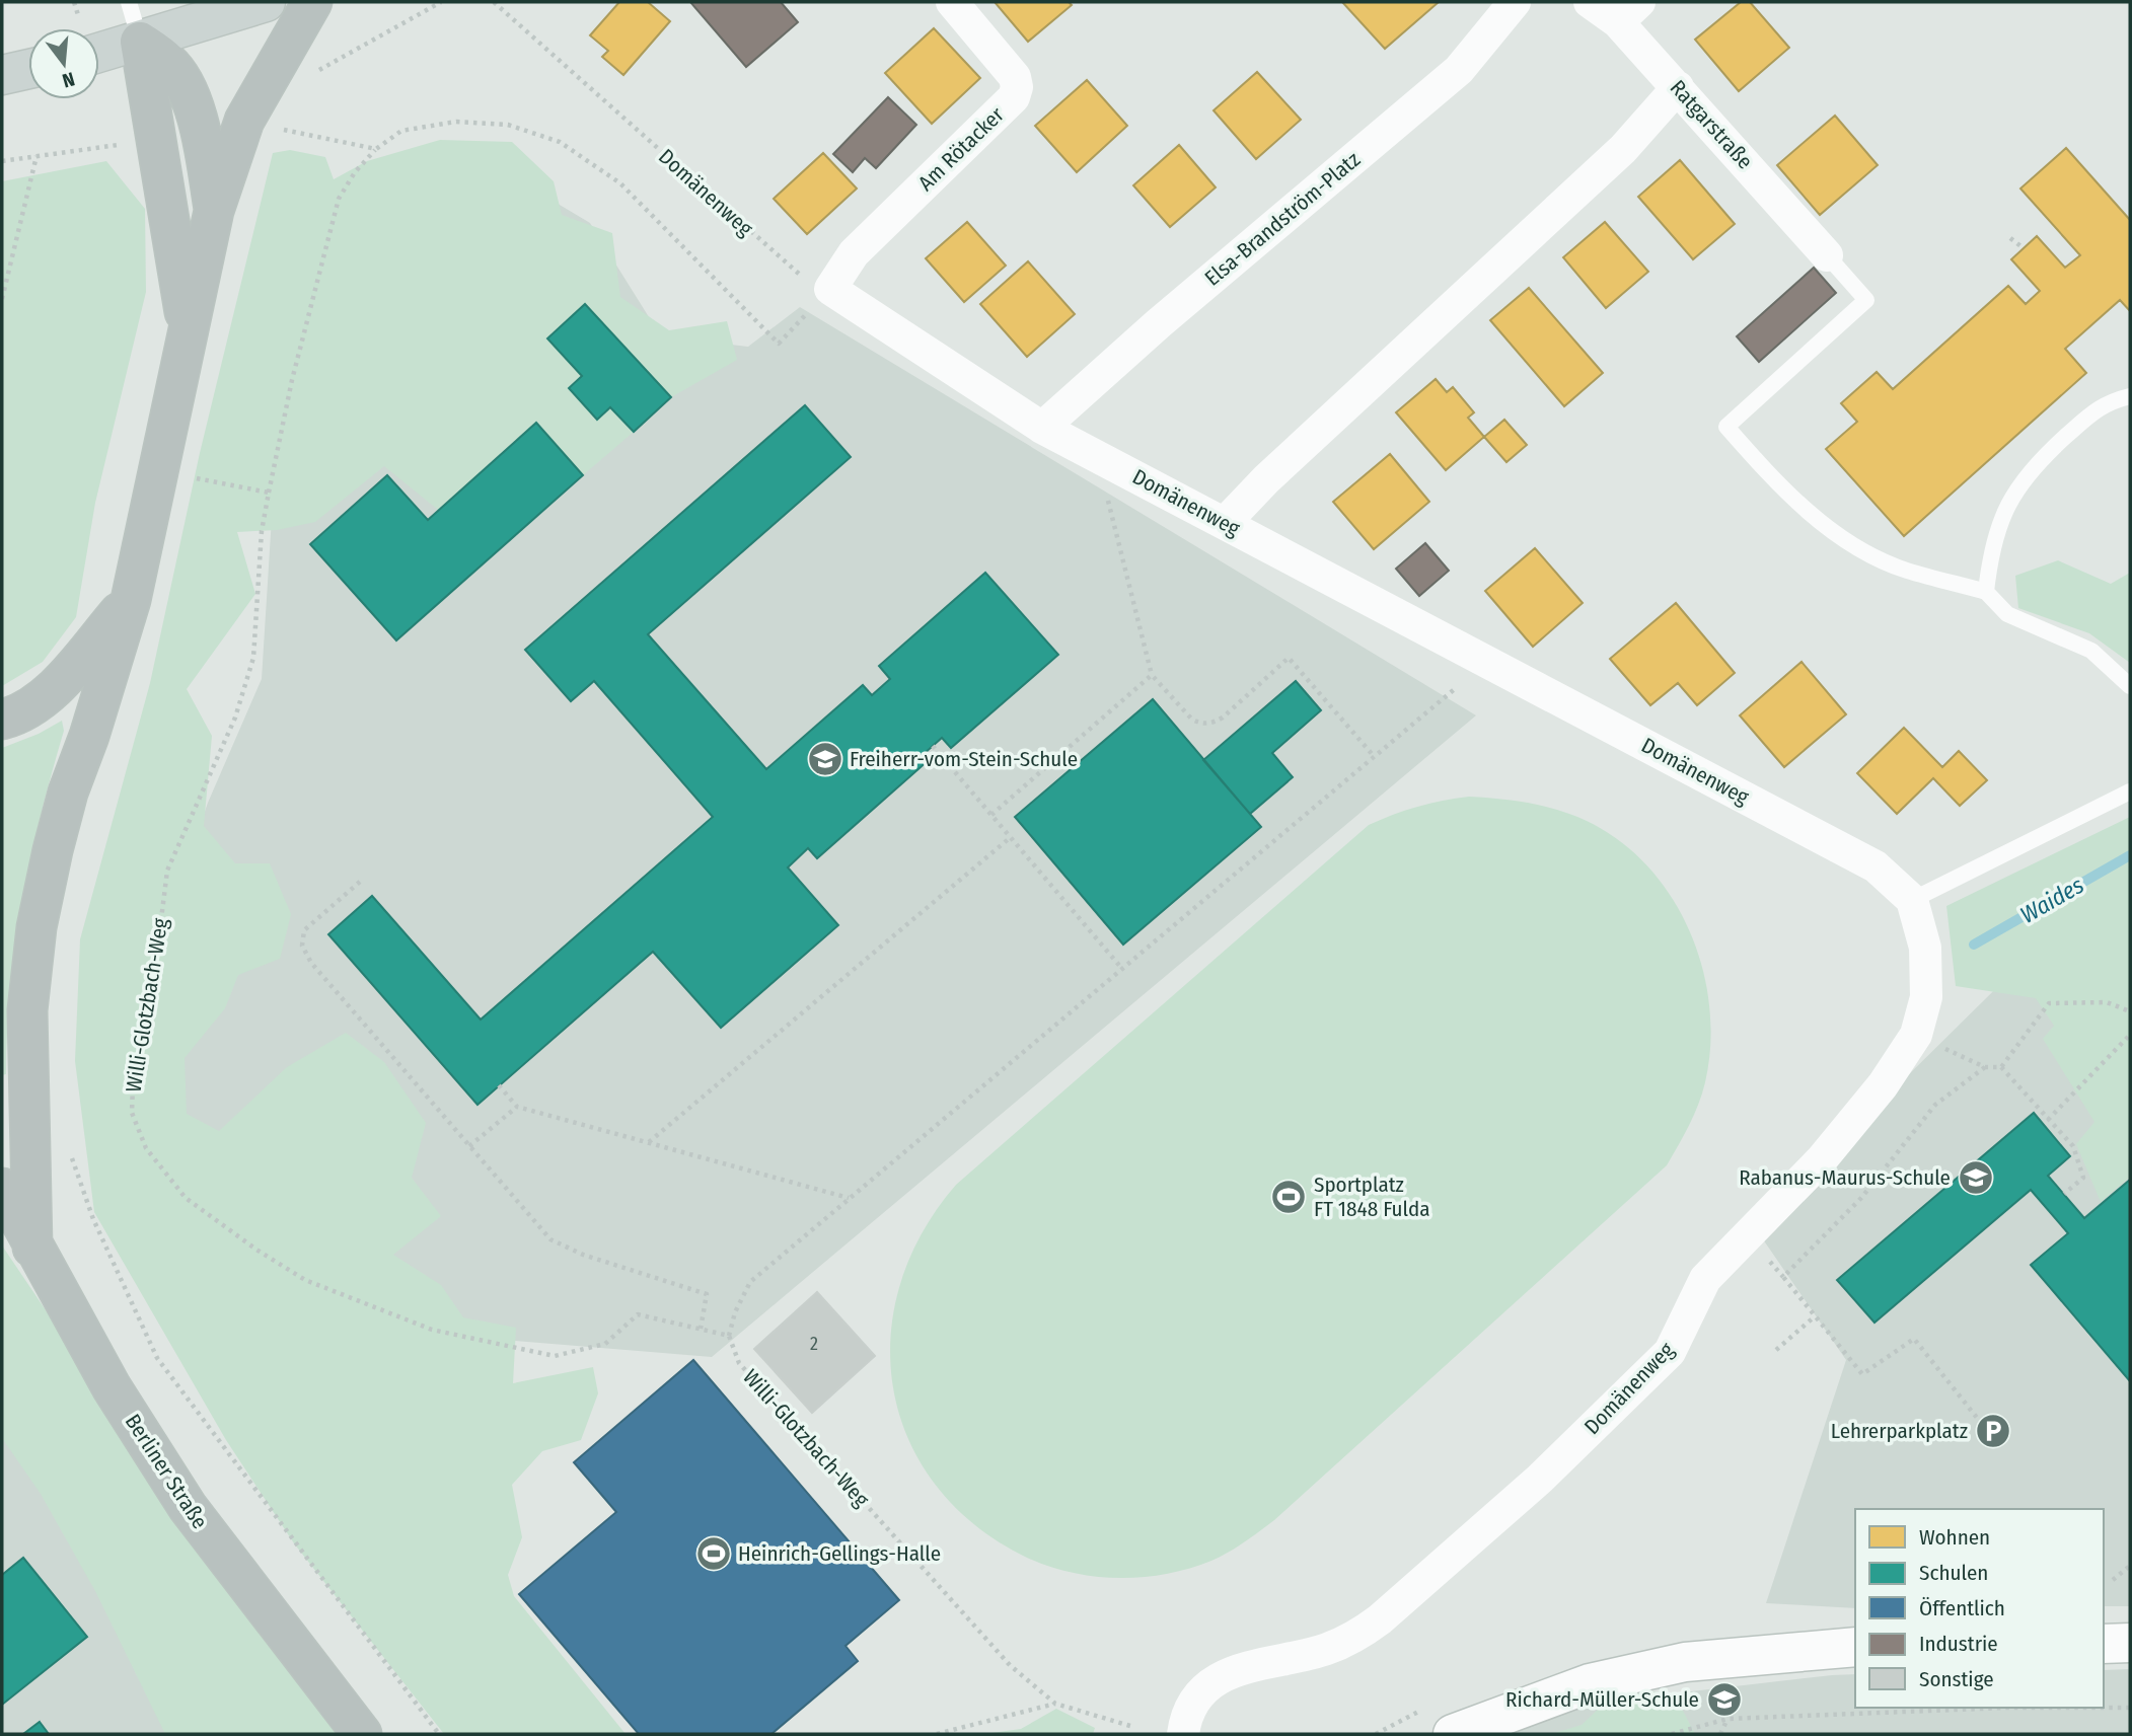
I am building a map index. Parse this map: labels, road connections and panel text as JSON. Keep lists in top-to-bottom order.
{
  "streets": {
    "highway": ["Berliner Straße"],
    "street": [
      "Ratgarstraße",
      "Am Rötacker",
      "Domänenweg",
      "Elsa-Brandström-Platz"
    ],
    "path": ["Willi-Glotzbach-Weg"]
  },
  "crossings": [
    ["Am Rötacker", "Domänenweg"],
    ["Domänenweg", "Elsa-Brandström-Platz"]
  ],
  "water": ["Waides"],
  "places": {
    "school or university": ["Freiherr-vom-Stein-Schule", "Rabanus-Maurus-Schule", "Richard-Müller-Schule"],
    "sports": ["Sportplatz FT 1848 Fulda", "Heinrich-Gellings-Halle"],
    "parking": ["Lehrerparkplatz"]
  },
  "house_numbers": ["2"],
  "legend": [
    "Wohnen",
    "Schulen",
    "Öffentlich",
    "Industrie",
    "Sonstige"
  ],
  "north": "bottom"
}
